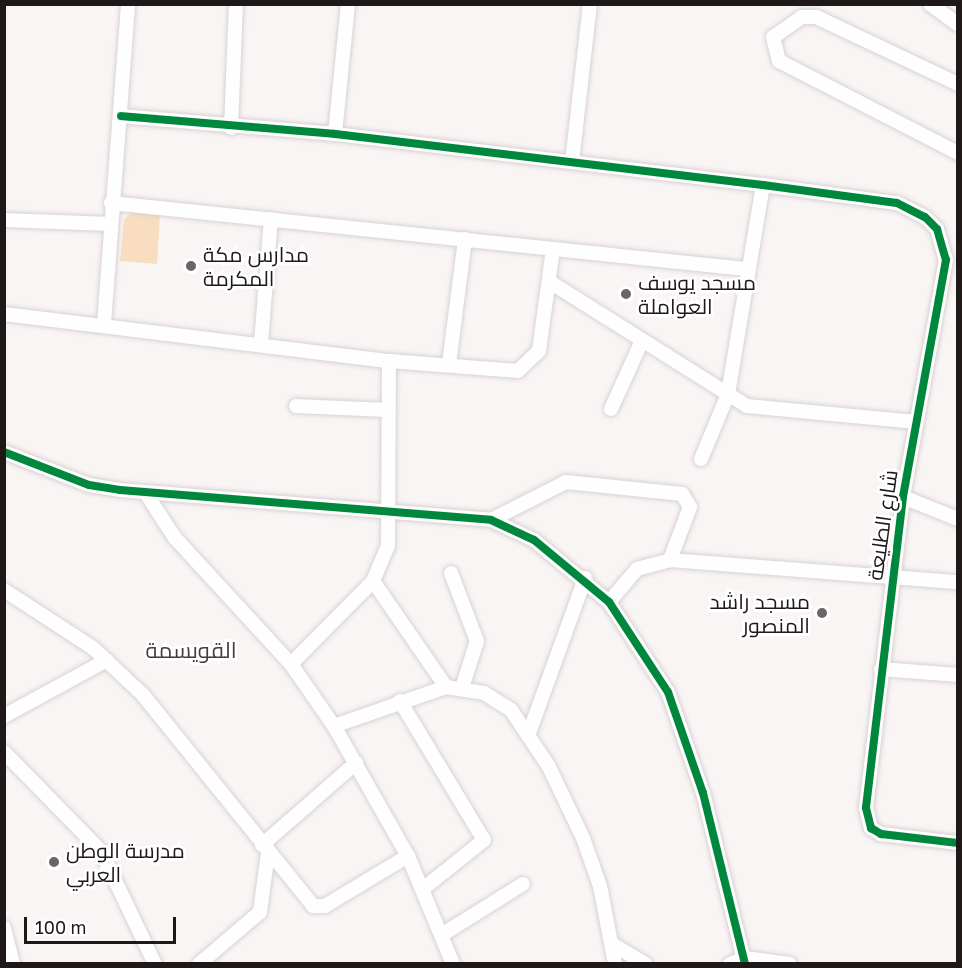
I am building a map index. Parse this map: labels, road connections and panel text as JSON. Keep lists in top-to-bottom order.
{
  "streets": {
    "street": ["شارع الطليعة"]
  },
  "districts": ["القويسمة"],
  "places": [
    "مدارس مكة المكرمة",
    "مسجد يوسف العواملة",
    "مسجد راشد المنصور",
    "مدرسة الوطن العربي"
  ],
  "scale_bar": "100 m"
}
